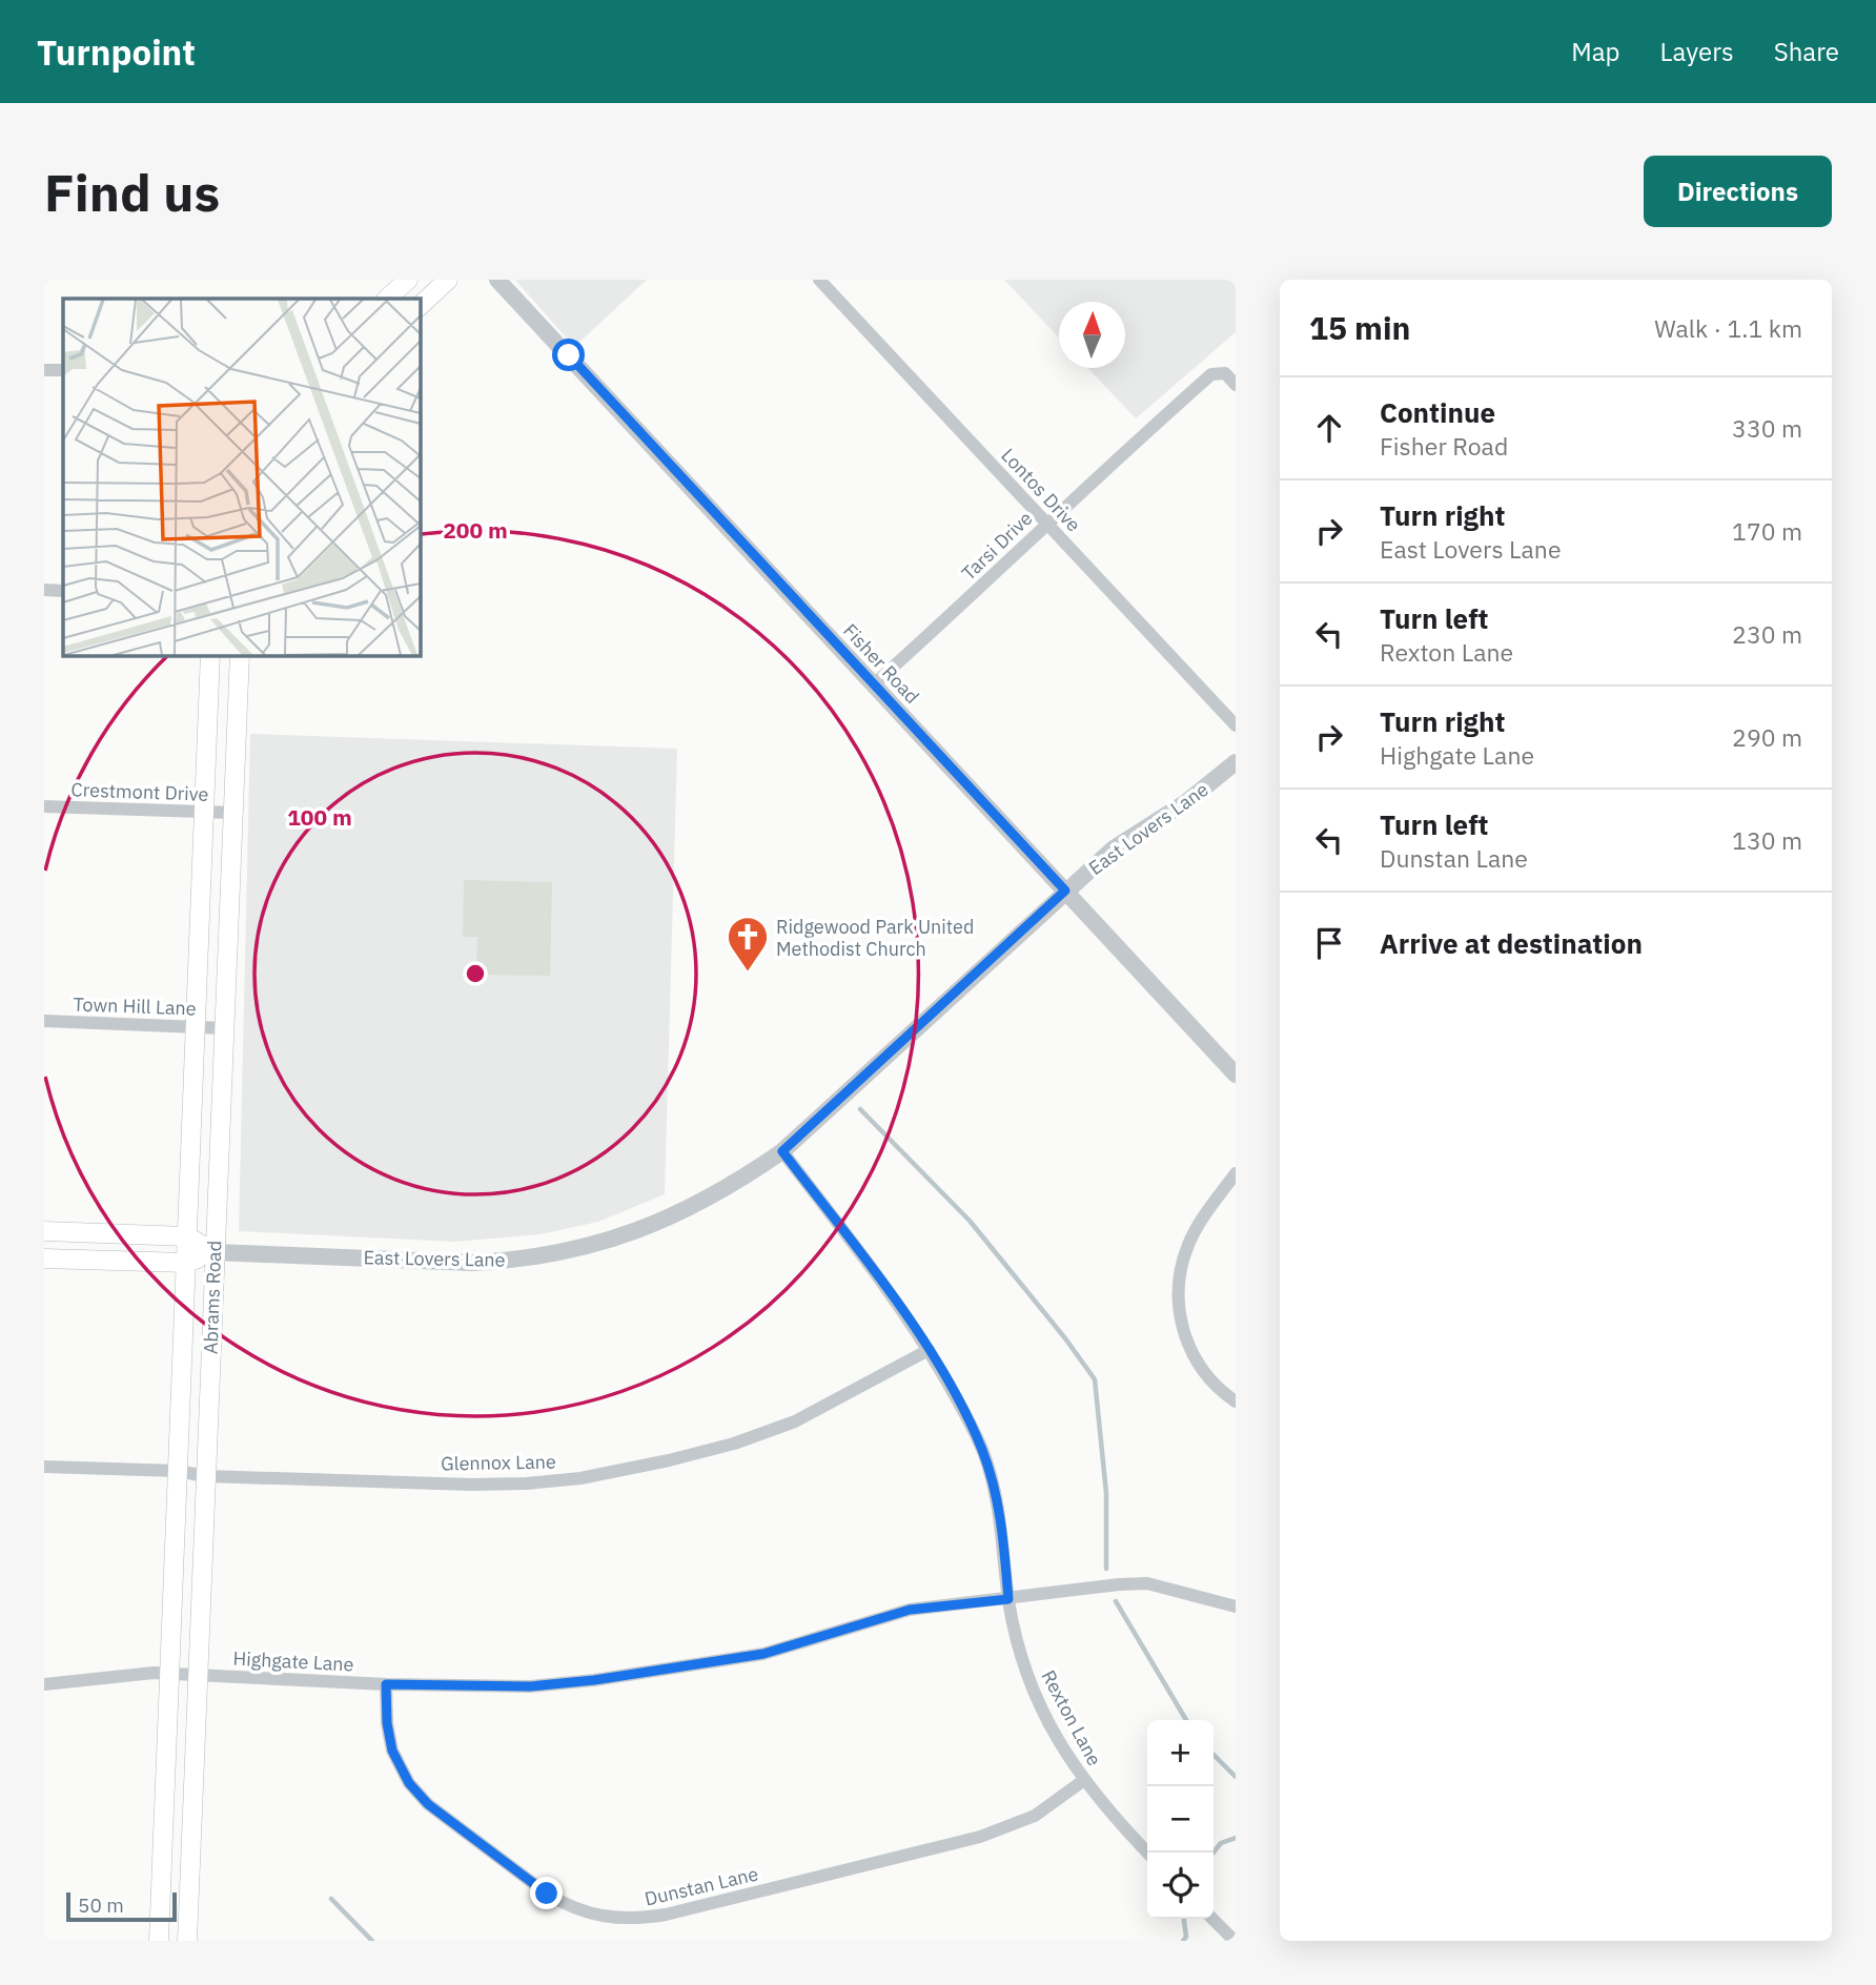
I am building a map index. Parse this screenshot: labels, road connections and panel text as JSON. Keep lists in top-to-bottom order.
{
  "streets": {
    "main road": ["East Lovers Lane", "Abrams Road"],
    "street": [
      "Lontos Drive",
      "Tarsi Drive",
      "Fisher Road",
      "Crestmont Drive",
      "Town Hill Lane",
      "Glennox Lane",
      "Highgate Lane",
      "Rexton Lane",
      "Dunstan Lane"
    ]
  },
  "crossings": [
    ["Lontos Drive", "Tarsi Drive"],
    ["Tarsi Drive", "Fisher Road"],
    ["Fisher Road", "East Lovers Lane"],
    ["Crestmont Drive", "Abrams Road"],
    ["East Lovers Lane", "Abrams Road"],
    ["East Lovers Lane", "Rexton Lane"],
    ["Town Hill Lane", "Abrams Road"],
    ["Abrams Road", "Glennox Lane"],
    ["Abrams Road", "Highgate Lane"],
    ["Glennox Lane", "Rexton Lane"],
    ["Highgate Lane", "Rexton Lane"],
    ["Highgate Lane", "Dunstan Lane"],
    ["Rexton Lane", "Dunstan Lane"]
  ],
  "places": {
    "church": ["Ridgewood Park United Methodist Church"]
  },
  "scale_bar": "50 m",
  "north": "top",
  "page": {
    "header": "Turnpoint",
    "nav": ["Map", "Layers", "Share"],
    "buttons": "Directions",
    "title": "Find us",
    "heading": ["15 min", "Walk · 1.1 km"],
    "list": [
      ["Continue", "Fisher Road", "330 m"],
      ["Turn right", "East Lovers Lane", "170 m"],
      ["Turn left", "Rexton Lane", "230 m"],
      ["Turn right", "Highgate Lane", "290 m"],
      ["Turn left", "Dunstan Lane", "130 m"],
      "Arrive at destination"
    ],
    "map_buttons": ["+", "−"],
    "scale": "50 m"
  },
  "rings": ["200 m", "100 m"]
}
